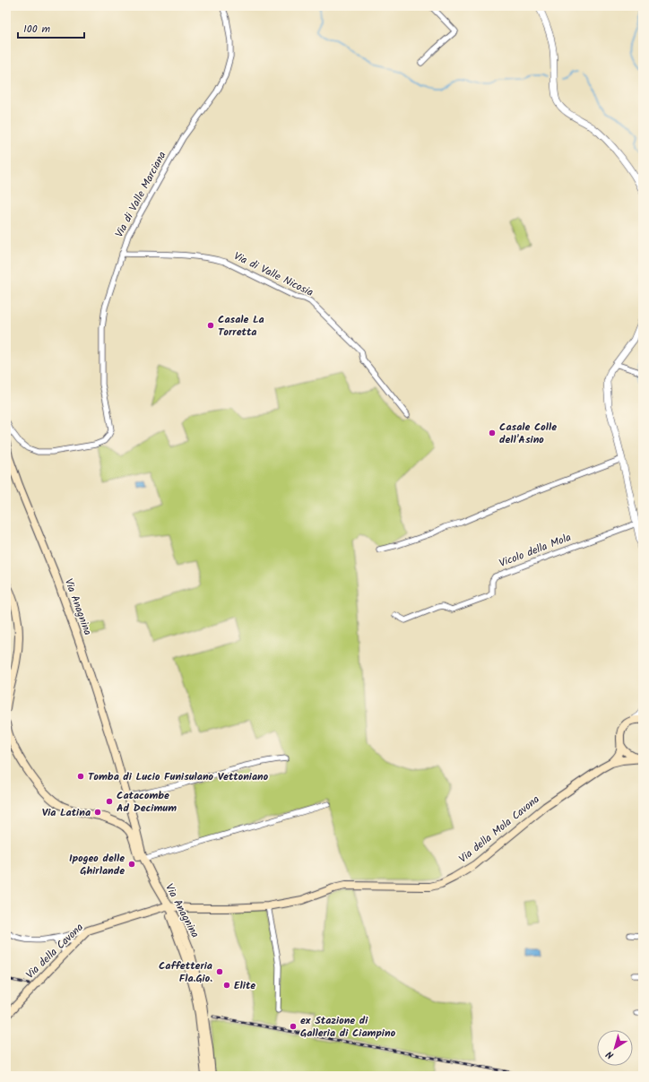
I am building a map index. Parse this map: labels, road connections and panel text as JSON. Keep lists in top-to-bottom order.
{
  "streets": {
    "main road": ["Via Anagnina", "Via della Mola Cavona", "Via della Cavona"],
    "street": ["Via di Valle Marciana", "Via di Valle Nicosia", "Vicolo della Mola"]
  },
  "crossings": [
    ["Via di Valle Marciana", "Via di Valle Nicosia"],
    ["Via Anagnina", "Via della Mola Cavona"],
    ["Via Anagnina", "Via della Cavona"],
    ["Via della Mola Cavona", "Via della Cavona"]
  ],
  "places": [
    "Casale La Torretta",
    "Casale Colle dell'Asino",
    "Tomba di Lucio Funisulano Vettoniano",
    "Catacombe Ad Decimum",
    "Via Latina",
    "Ipogeo delle Ghirlande",
    "Caffetteria Fla.Gio.",
    "Elite",
    "ex Stazione di Galleria di Ciampino"
  ],
  "scale_bar": "100 m",
  "north": "bottom left"
}
